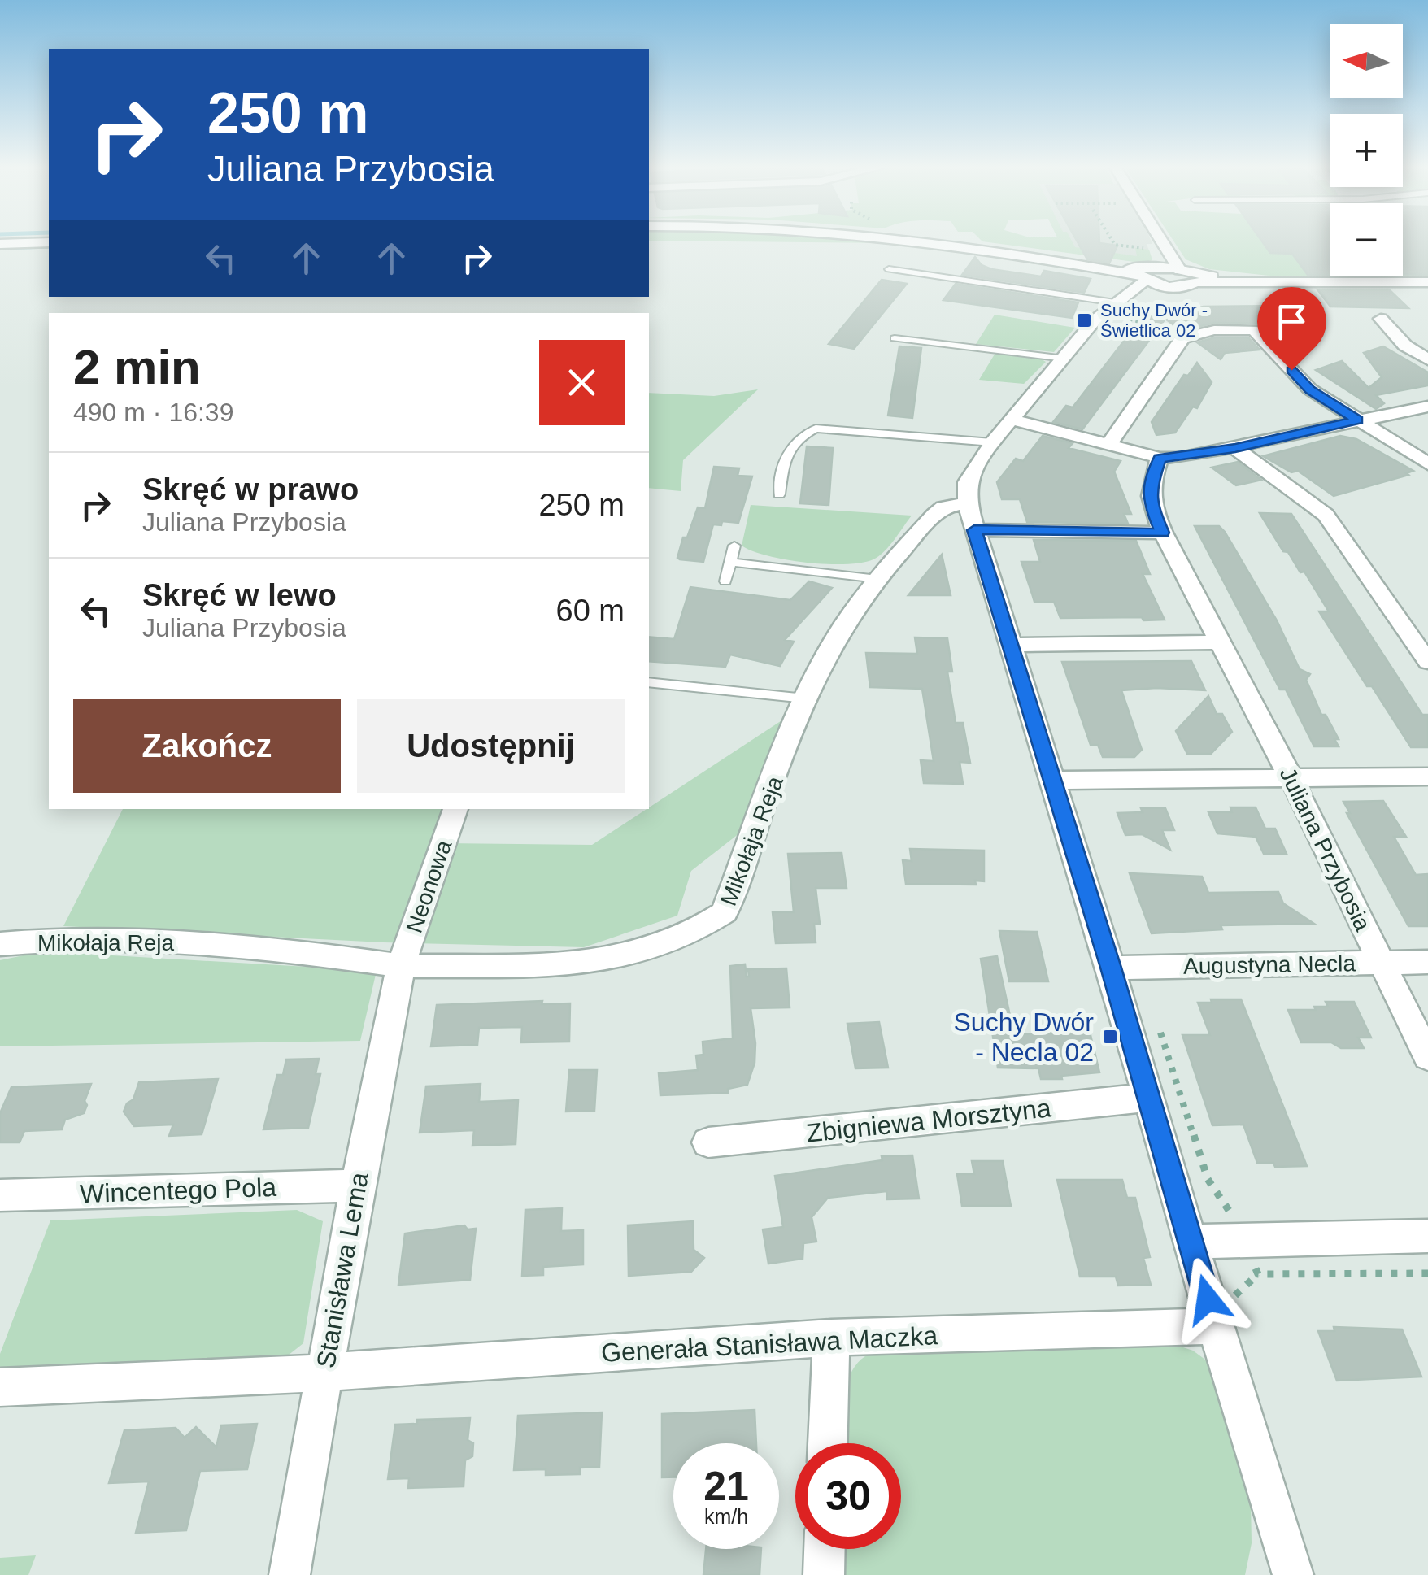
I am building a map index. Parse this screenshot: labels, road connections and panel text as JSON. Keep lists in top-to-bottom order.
{
  "streets": {
    "street": [
      "Mikołaja Reja",
      "Juliana Przybosia",
      "Neonowa",
      "Augustyna Necla",
      "Zbigniewa Morsztyna",
      "Wincentego Pola",
      "Stanisława Lema",
      "Generała Stanisława Maczka"
    ]
  },
  "crossings": [
    ["Mikołaja Reja", "Neonowa"],
    ["Mikołaja Reja", "Stanisława Lema"],
    ["Juliana Przybosia", "Augustyna Necla"],
    ["Neonowa", "Stanisława Lema"],
    ["Wincentego Pola", "Stanisława Lema"],
    ["Stanisława Lema", "Generała Stanisława Maczka"]
  ],
  "places": {
    "transit": ["Suchy Dwór - Świetlica 02", "Suchy Dwór - Necla 02"]
  },
  "north": "left",
  "page": {
    "map_buttons": ["+", "−"],
    "turn": ["250 m", "Juliana Przybosia"],
    "heading": ["2 min", "490 m · 16:39"],
    "list": [
      {
        "name": "Skręć w prawo",
        "note": "Juliana Przybosia",
        "value": "250 m"
      },
      {
        "name": "Skręć w lewo",
        "note": "Juliana Przybosia",
        "value": "60 m"
      }
    ],
    "buttons": ["Zakończ", "Udostępnij"],
    "speed": "21 km/h",
    "limit": "30"
  }
}
